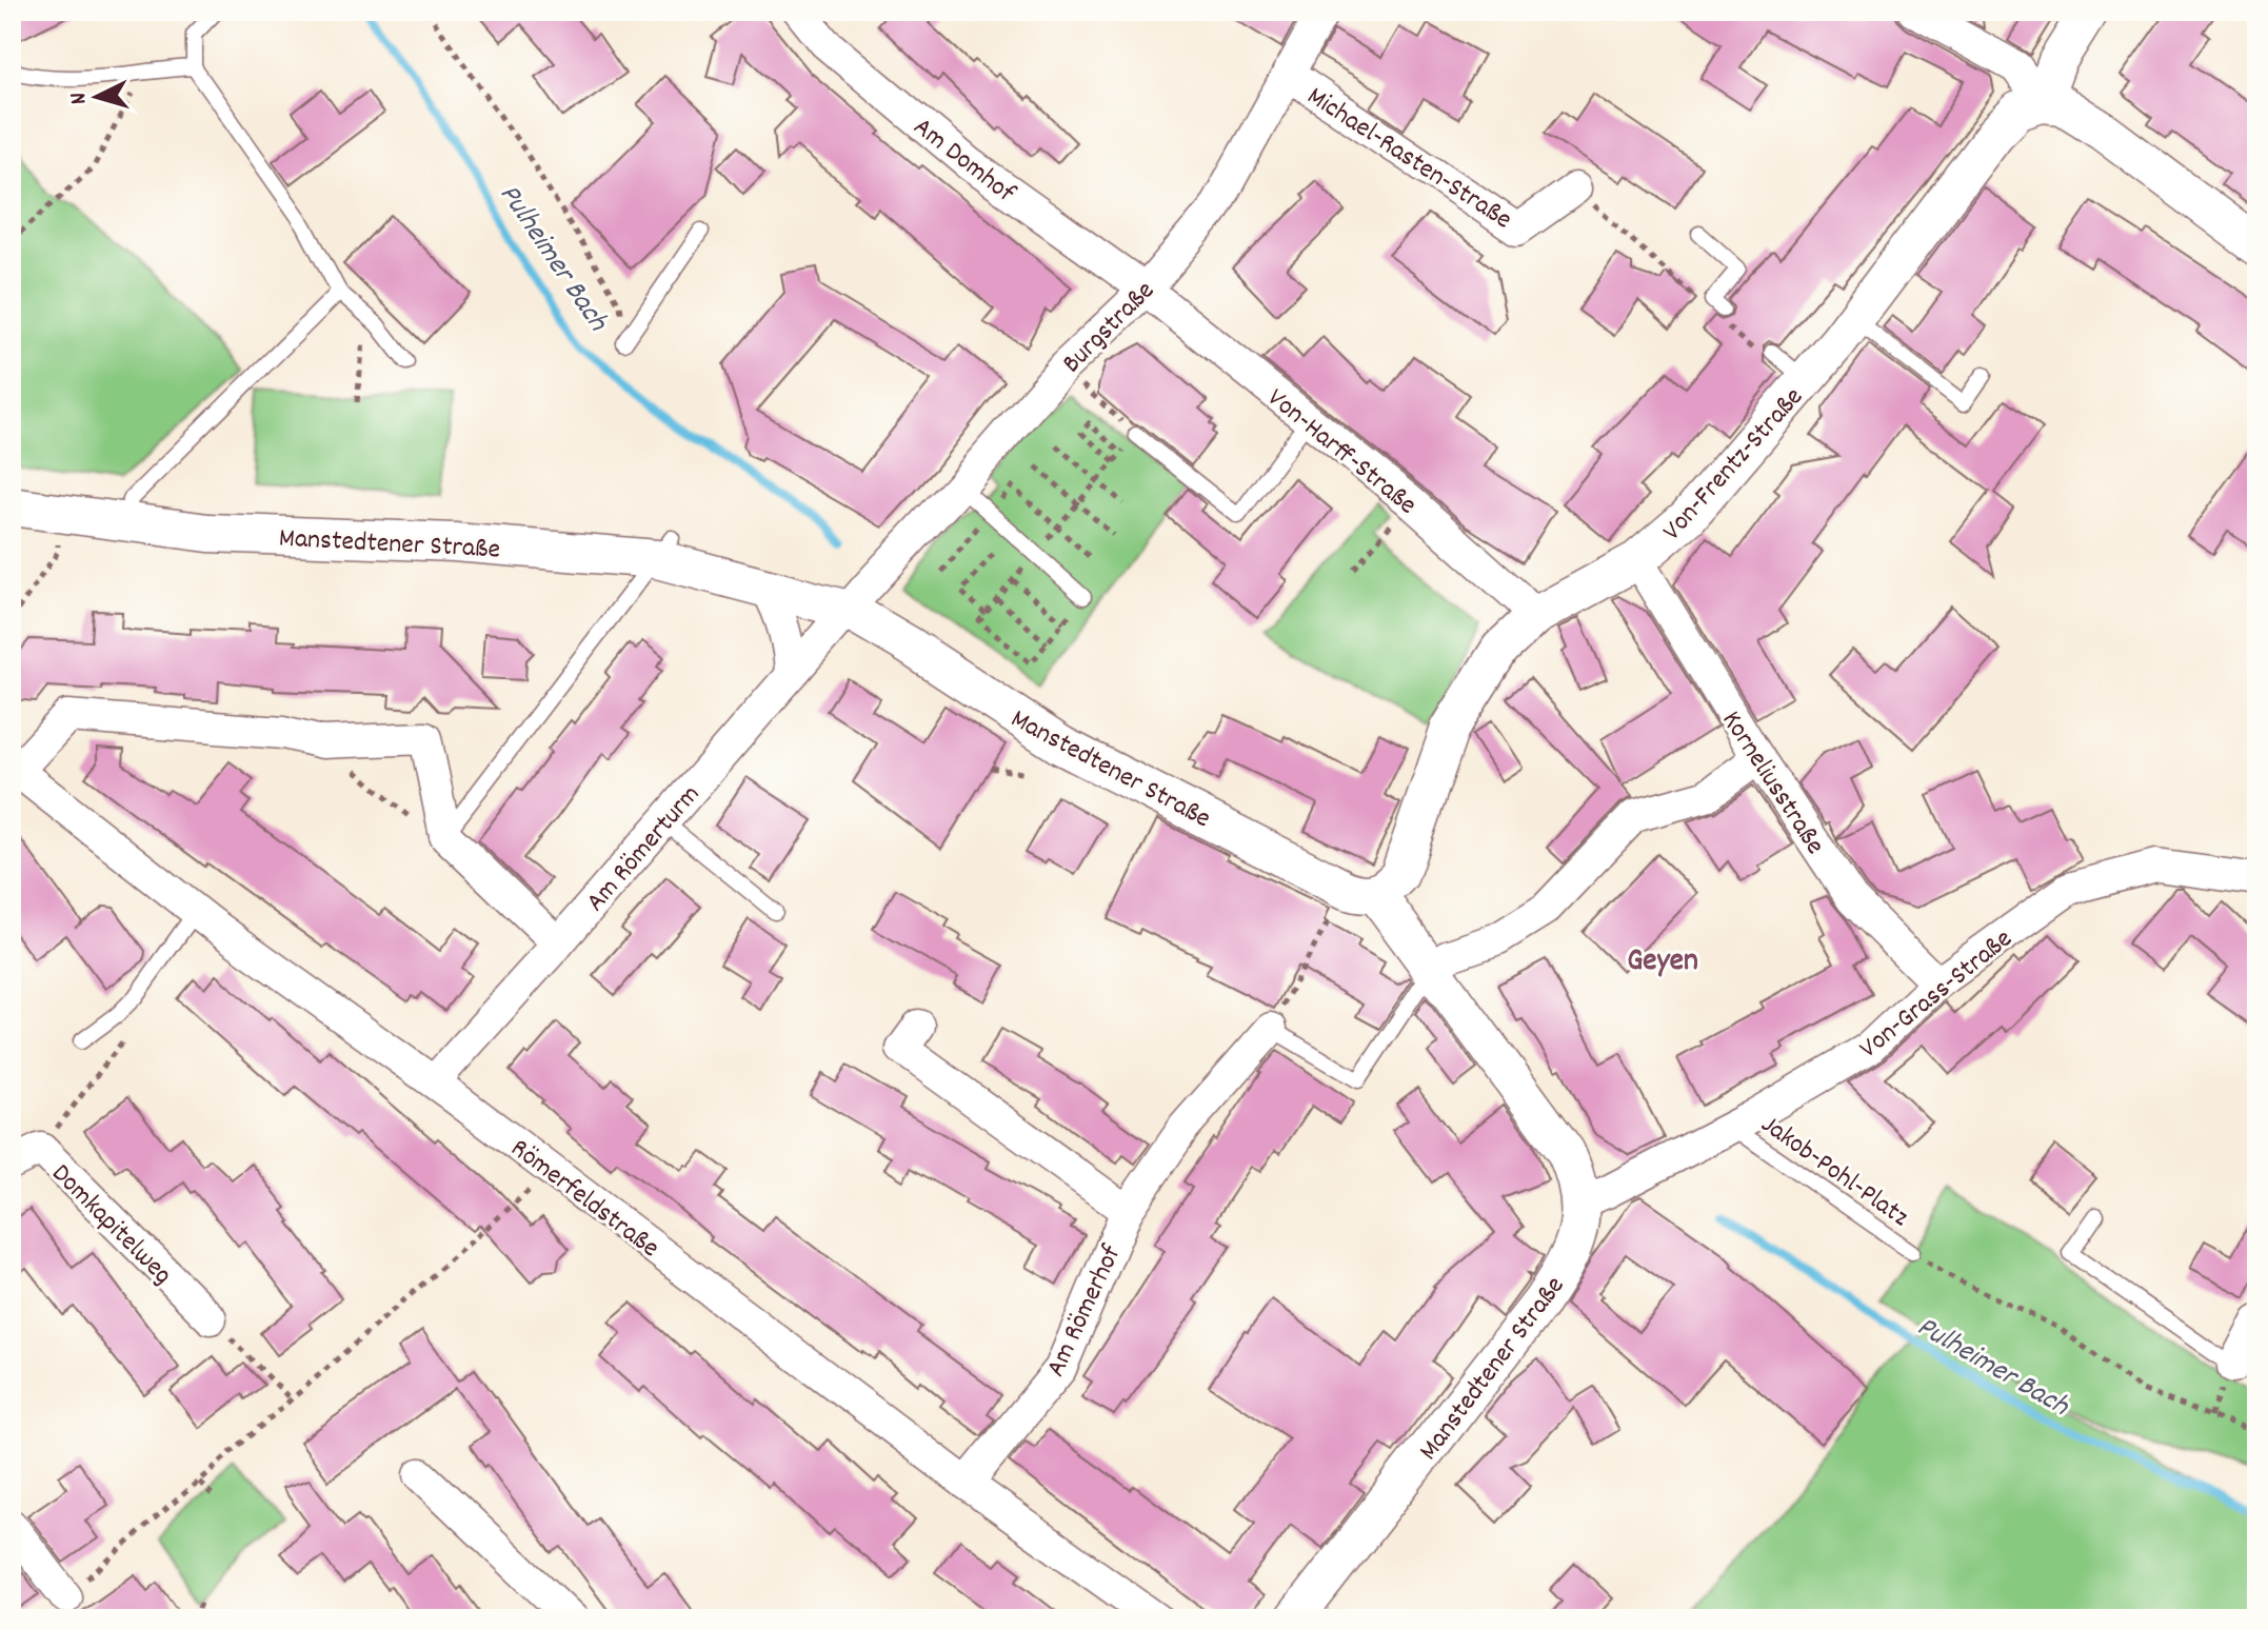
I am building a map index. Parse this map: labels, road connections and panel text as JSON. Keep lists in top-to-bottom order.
{
  "streets": {
    "street": [
      "Michael-Rasten-Straße",
      "Am Domhof",
      "Burgstraße",
      "Von-Harff-Straße",
      "Von-Frentz-Straße",
      "Manstedtener Straße",
      "Korneliusstraße",
      "Am Römerturm",
      "Von-Grass-Straße",
      "Römerfeldstraße",
      "Domkapitelweg",
      "Am Römerhof"
    ],
    "lane": ["Jakob-Pohl-Platz"]
  },
  "crossings": [
    ["Michael-Rasten-Straße", "Burgstraße"],
    ["Am Domhof", "Burgstraße"],
    ["Am Domhof", "Von-Harff-Straße"],
    ["Burgstraße", "Von-Harff-Straße"],
    ["Burgstraße", "Manstedtener Straße"],
    ["Burgstraße", "Am Römerturm"],
    ["Von-Harff-Straße", "Von-Frentz-Straße"],
    ["Von-Frentz-Straße", "Manstedtener Straße"],
    ["Von-Frentz-Straße", "Korneliusstraße"],
    ["Manstedtener Straße", "Am Römerturm"],
    ["Manstedtener Straße", "Von-Grass-Straße"],
    ["Korneliusstraße", "Von-Grass-Straße"],
    ["Am Römerturm", "Römerfeldstraße"],
    ["Von-Grass-Straße", "Jakob-Pohl-Platz"],
    ["Römerfeldstraße", "Am Römerhof"]
  ],
  "districts": ["Geyen"],
  "water": ["Pulheimer Bach"],
  "north": "left"
}
